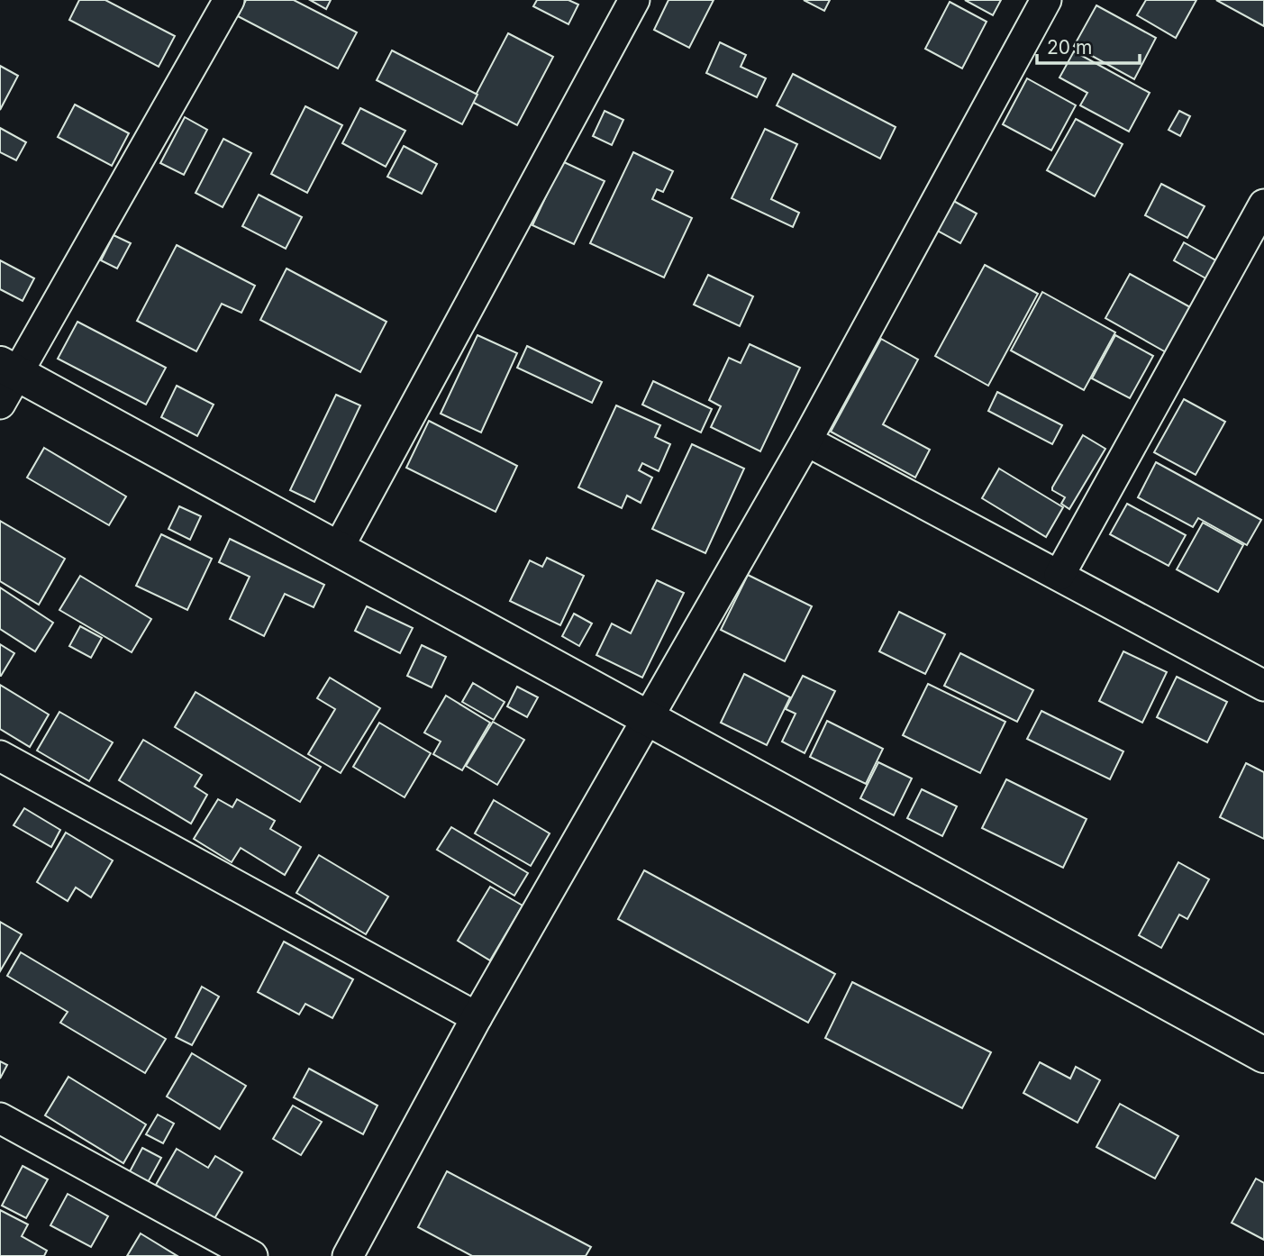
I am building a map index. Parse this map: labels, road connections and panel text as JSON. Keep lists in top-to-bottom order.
{
  "scale_bar": "20 m"
}
